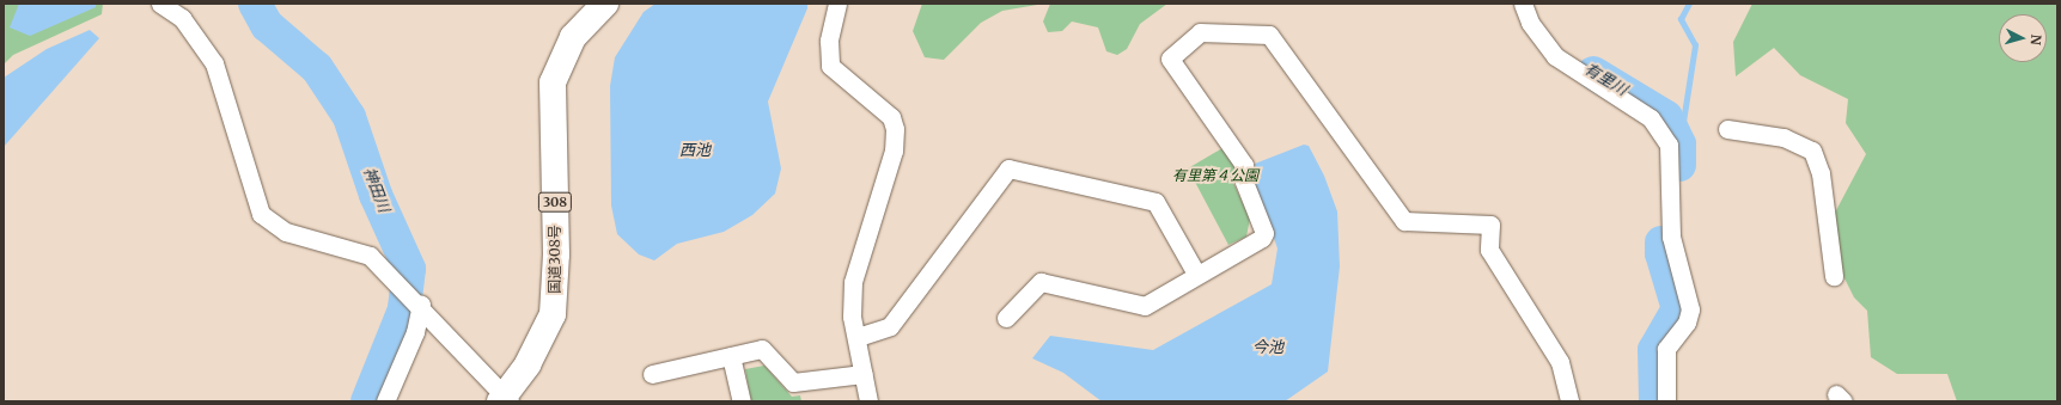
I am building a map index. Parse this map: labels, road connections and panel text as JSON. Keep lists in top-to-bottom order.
{
  "streets": {
    "highway": ["308", "国道308号"]
  },
  "water": [
    "有里川",
    "西池",
    "神田川",
    "今池"
  ],
  "parks": ["有里第４公園"],
  "north": "right"
}
